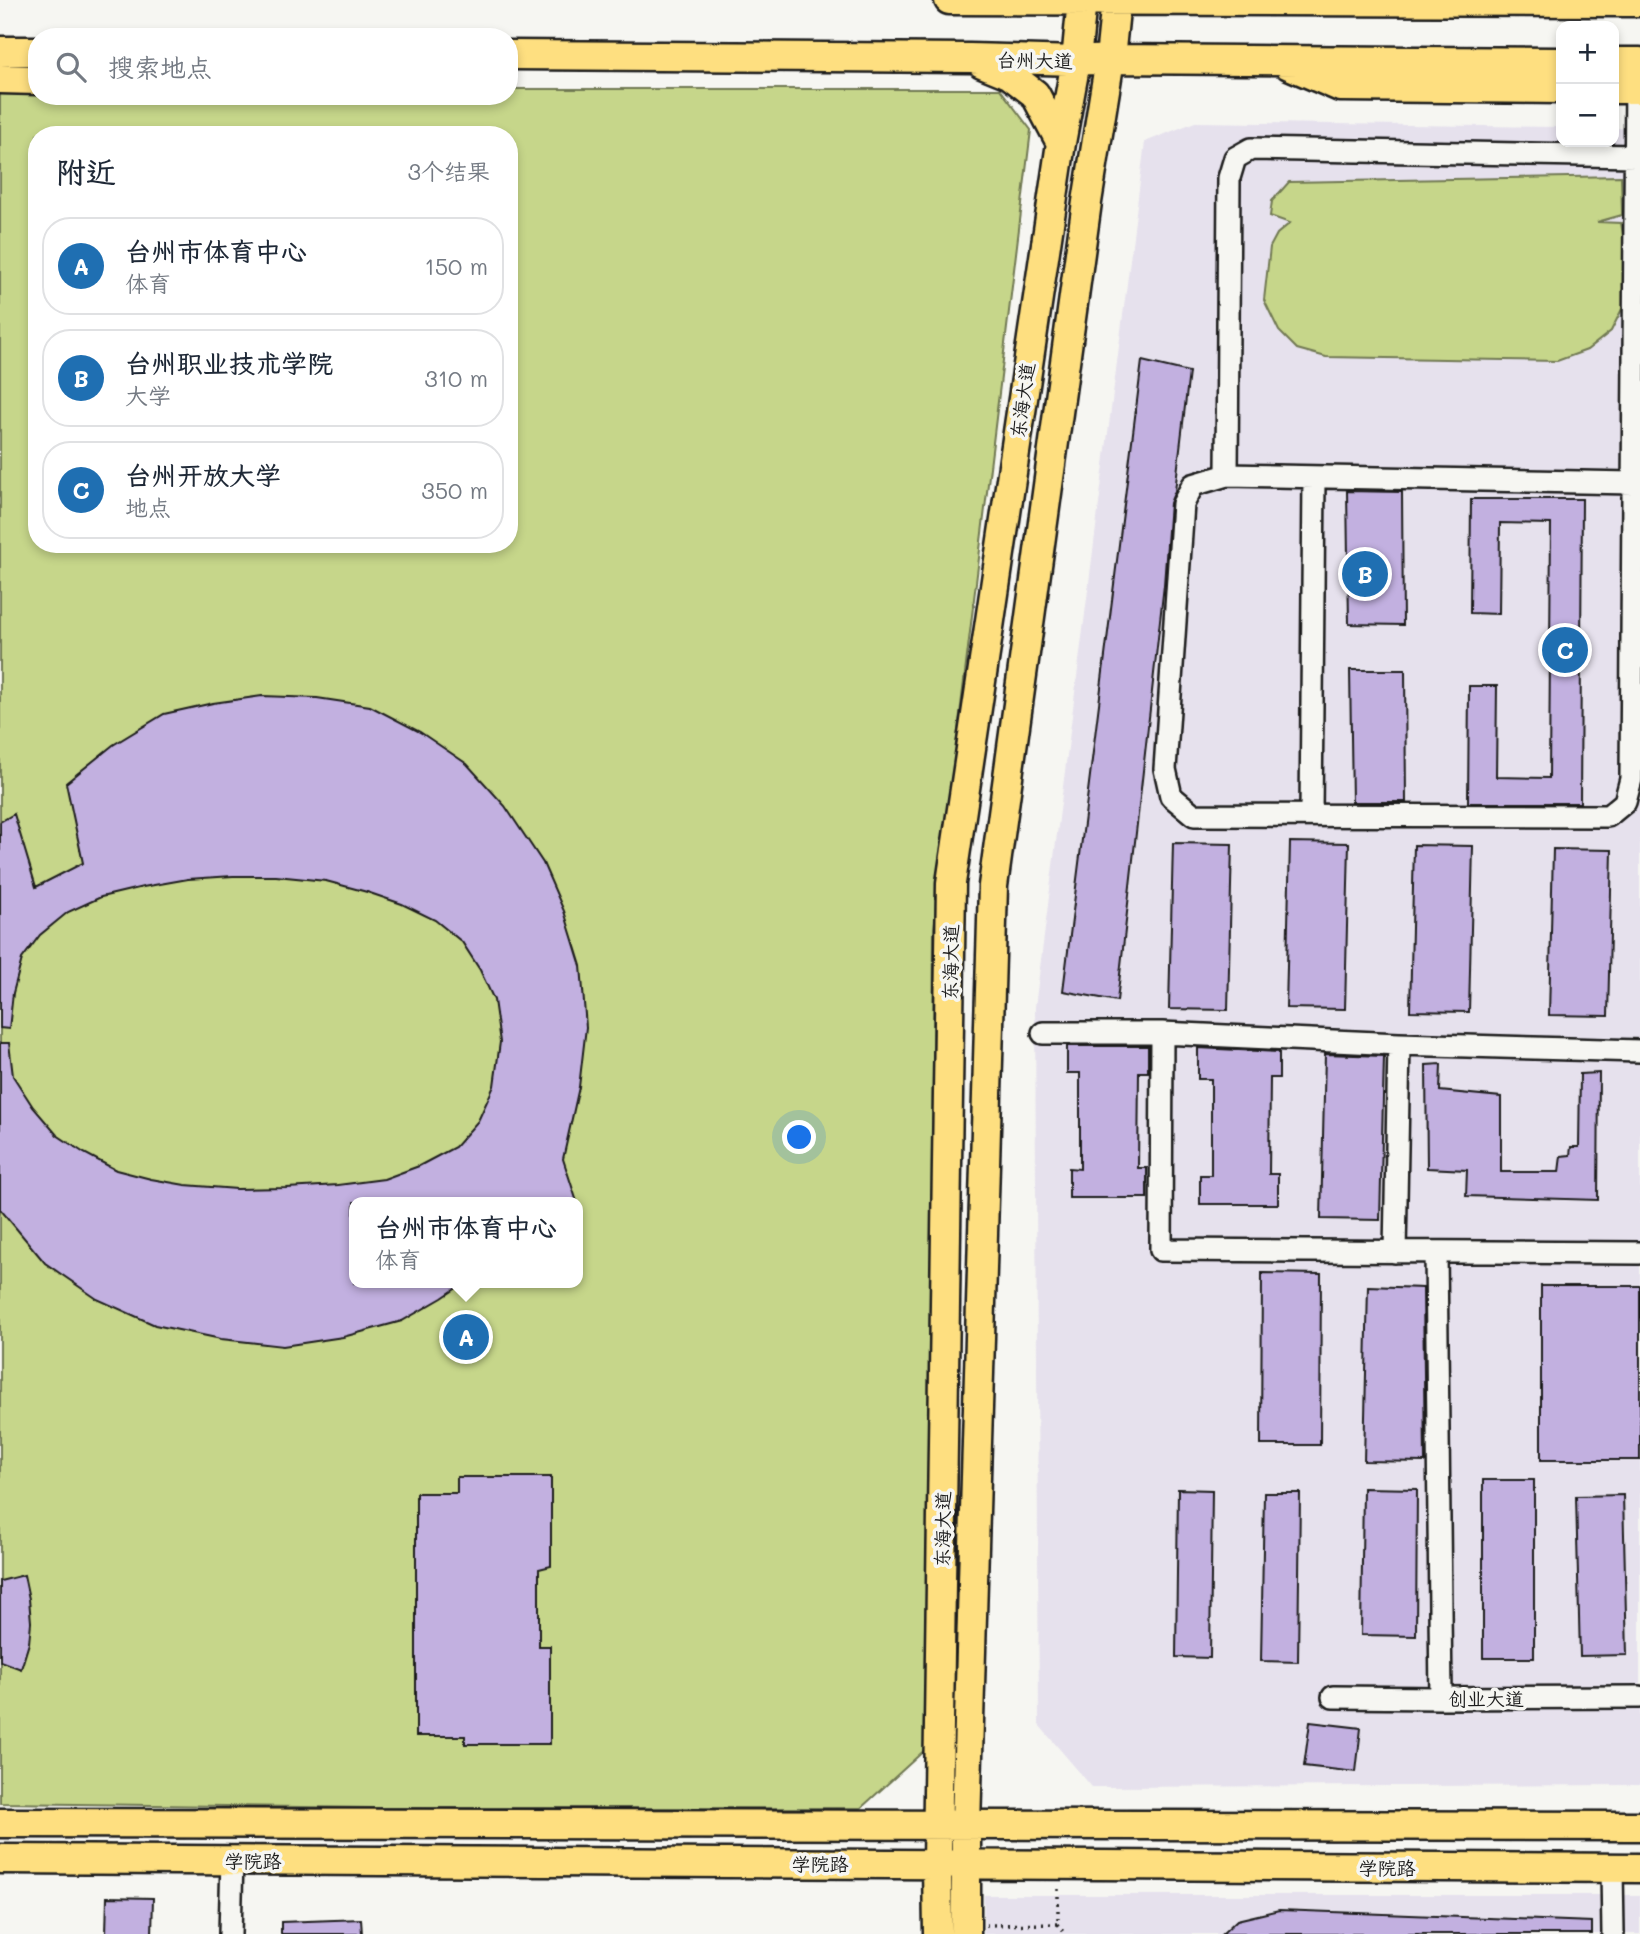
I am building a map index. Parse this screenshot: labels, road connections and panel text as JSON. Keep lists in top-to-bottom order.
{
  "streets": {
    "main road": ["台州大道", "东海大道", "学院路"],
    "street": ["创业大道"]
  },
  "crossings": [
    ["台州大道", "东海大道"],
    ["东海大道", "学院路"]
  ],
  "page": {
    "map_buttons": ["+", "−"],
    "search": "搜索地点",
    "heading": ["附近", "3个结果"],
    "list": [
      {
        "mark": "A",
        "name": "台州市体育中心",
        "note": "体育",
        "value": "150 m"
      },
      {
        "mark": "B",
        "name": "台州职业技术学院",
        "note": "大学",
        "value": "310 m"
      },
      {
        "mark": "C",
        "name": "台州开放大学",
        "note": "地点",
        "value": "350 m"
      }
    ],
    "pins": ["B", "C", "A"],
    "popup": ["台州市体育中心", "体育"]
  }
}
